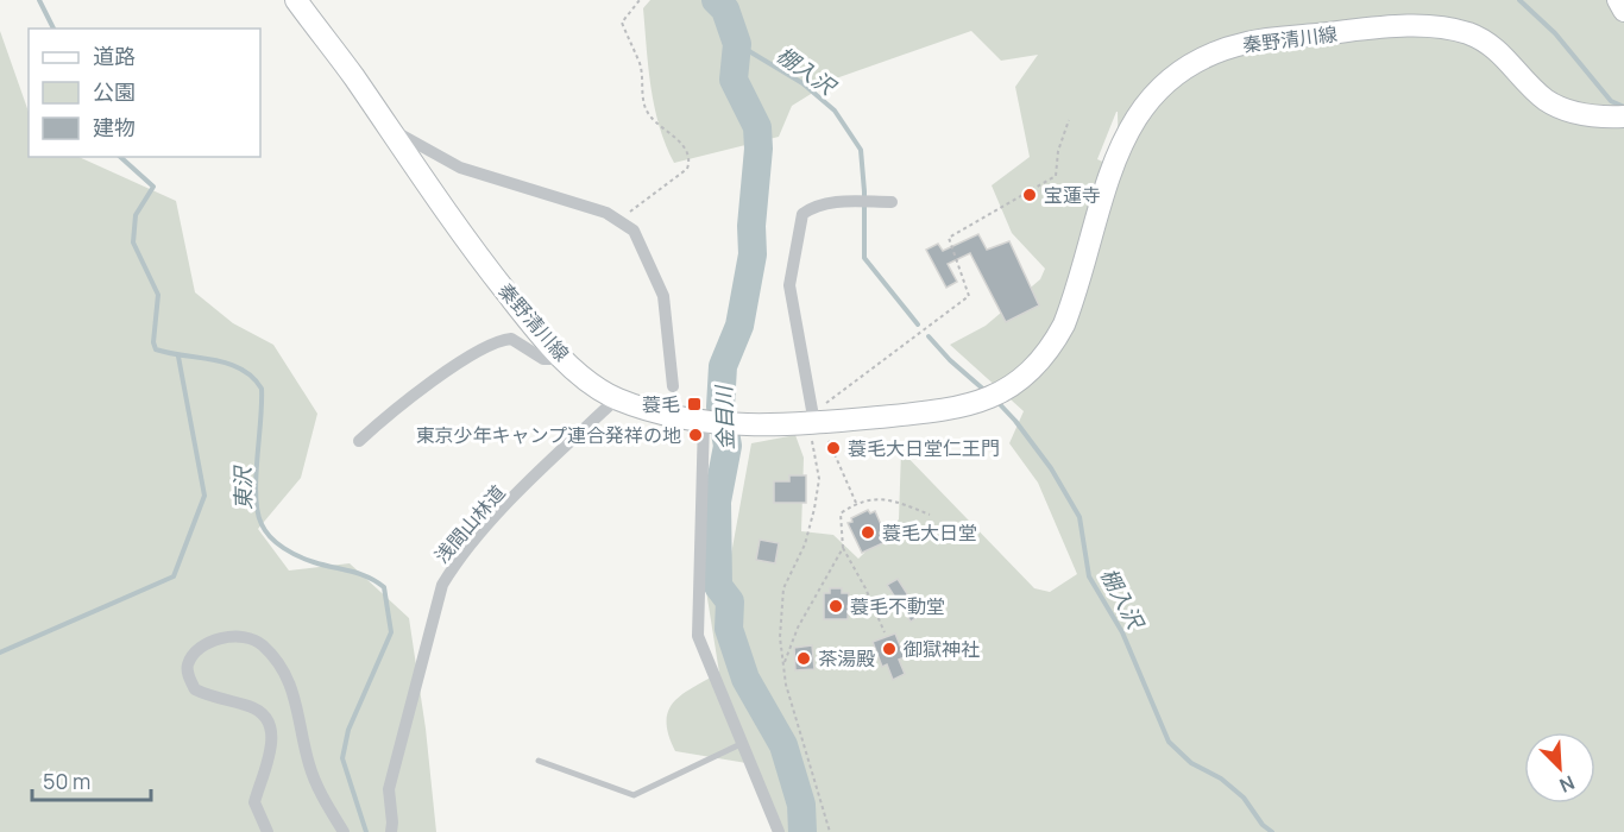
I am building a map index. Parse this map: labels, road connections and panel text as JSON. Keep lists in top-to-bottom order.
{
  "streets": {
    "main road": ["秦野清川線"],
    "street": ["浅間山林道"]
  },
  "crossings": [
    ["秦野清川線", "浅間山林道"]
  ],
  "water": ["棚入沢", "金目川", "東沢"],
  "places": {
    "other": [
      "宝蓮寺",
      "東京少年キャンプ連合発祥の地",
      "蓑毛大日堂仁王門",
      "蓑毛大日堂",
      "蓑毛不動堂",
      "御獄神社",
      "茶湯殿"
    ],
    "transit": ["蓑毛"]
  },
  "legend": ["道路", "公園", "建物"],
  "scale_bar": "50 m",
  "north": "bottom right"
}
